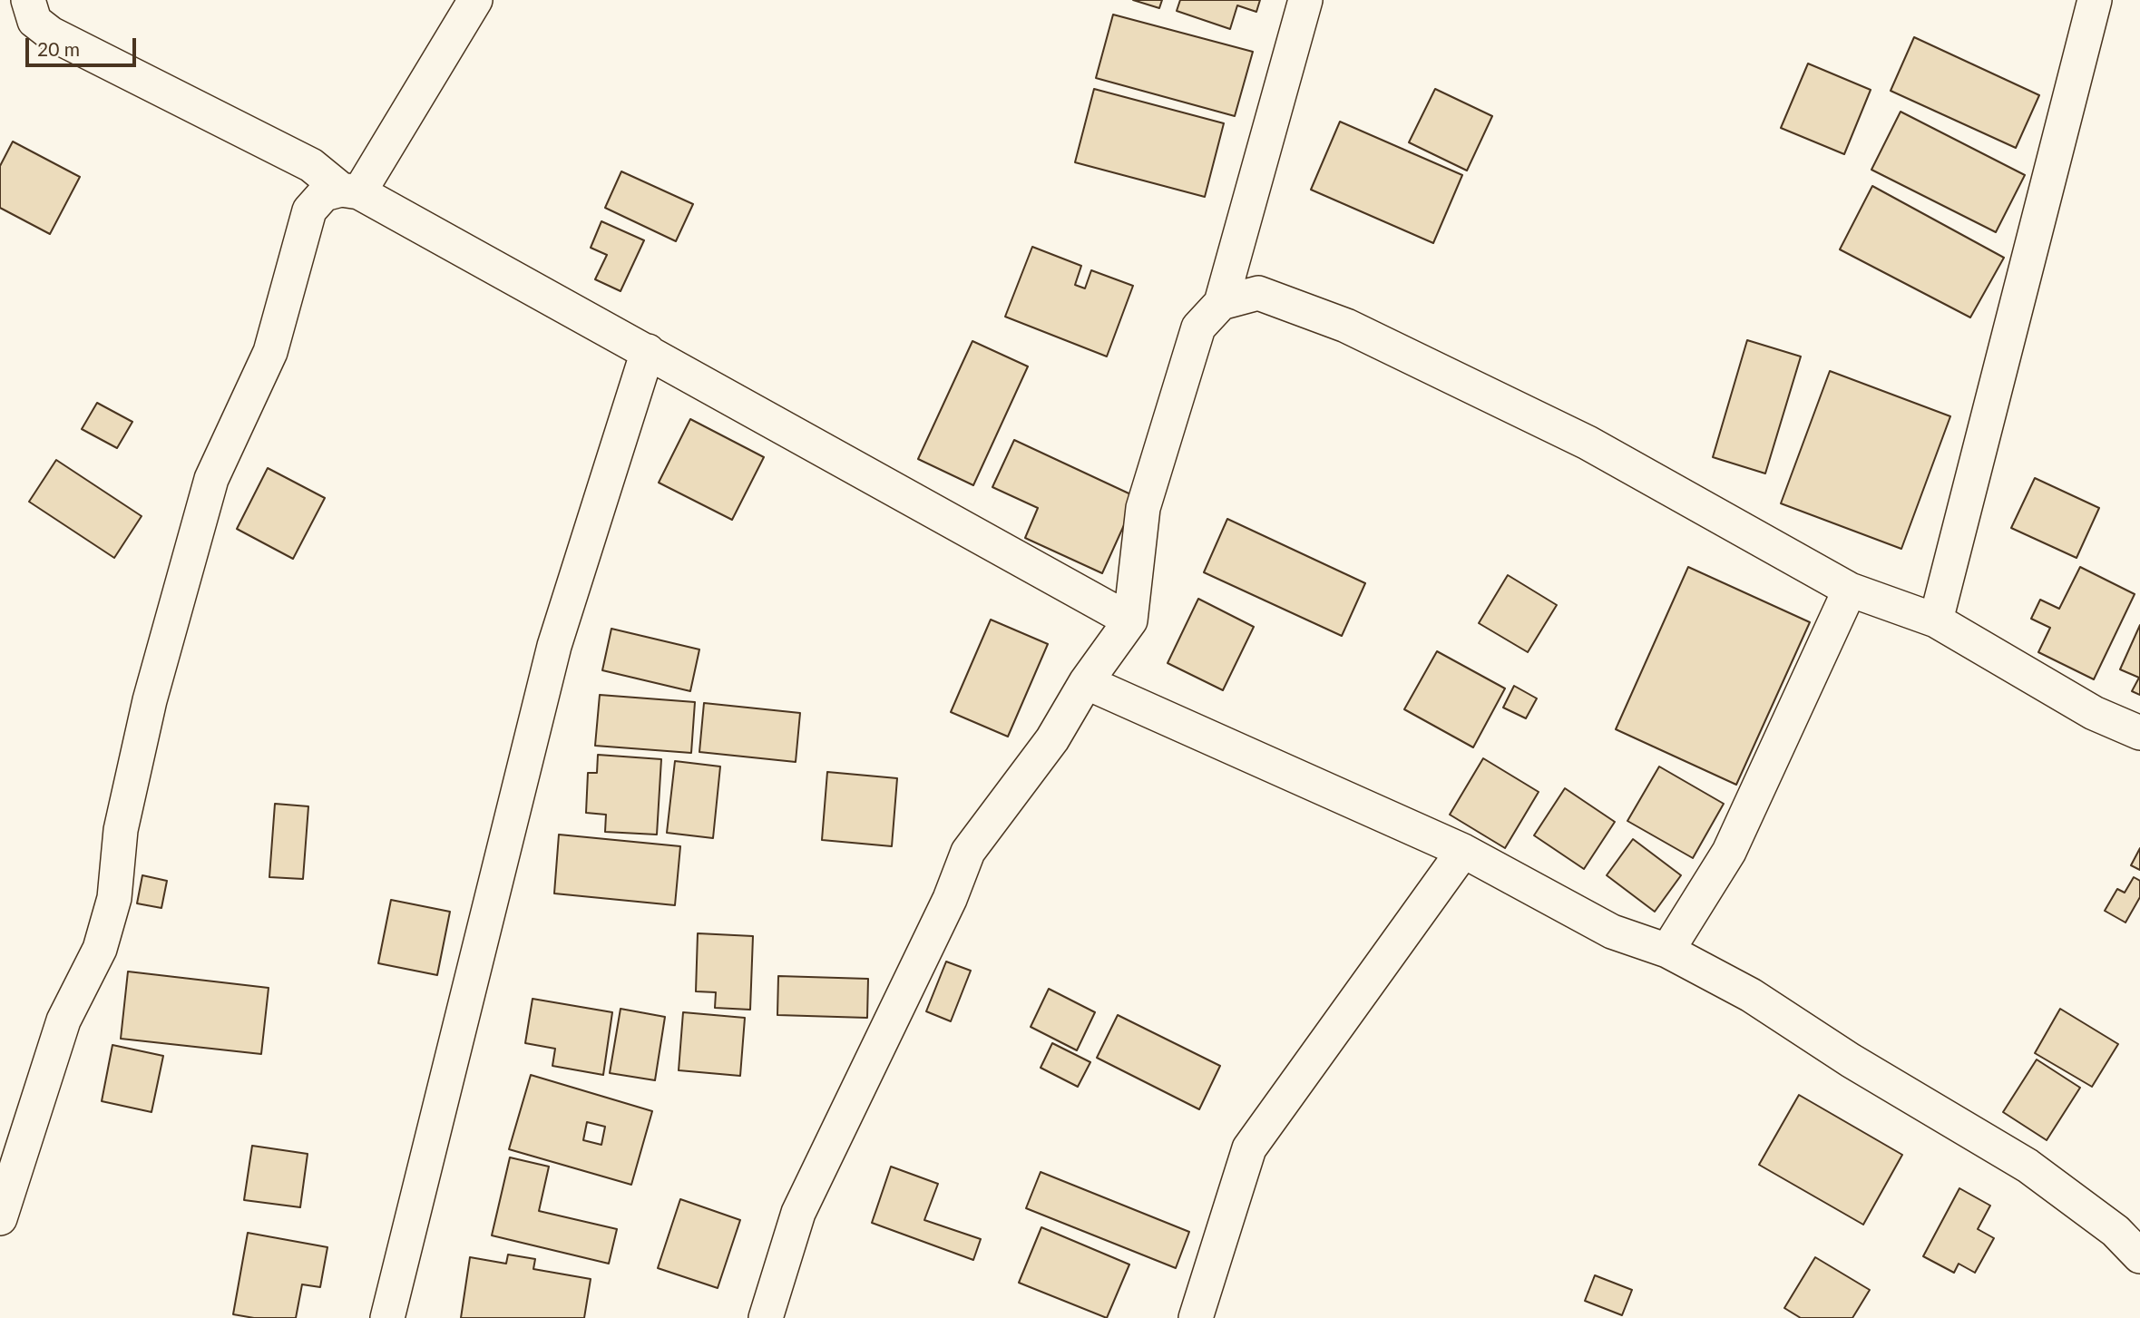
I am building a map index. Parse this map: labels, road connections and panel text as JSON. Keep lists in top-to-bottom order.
{
  "scale_bar": "20 m"
}
